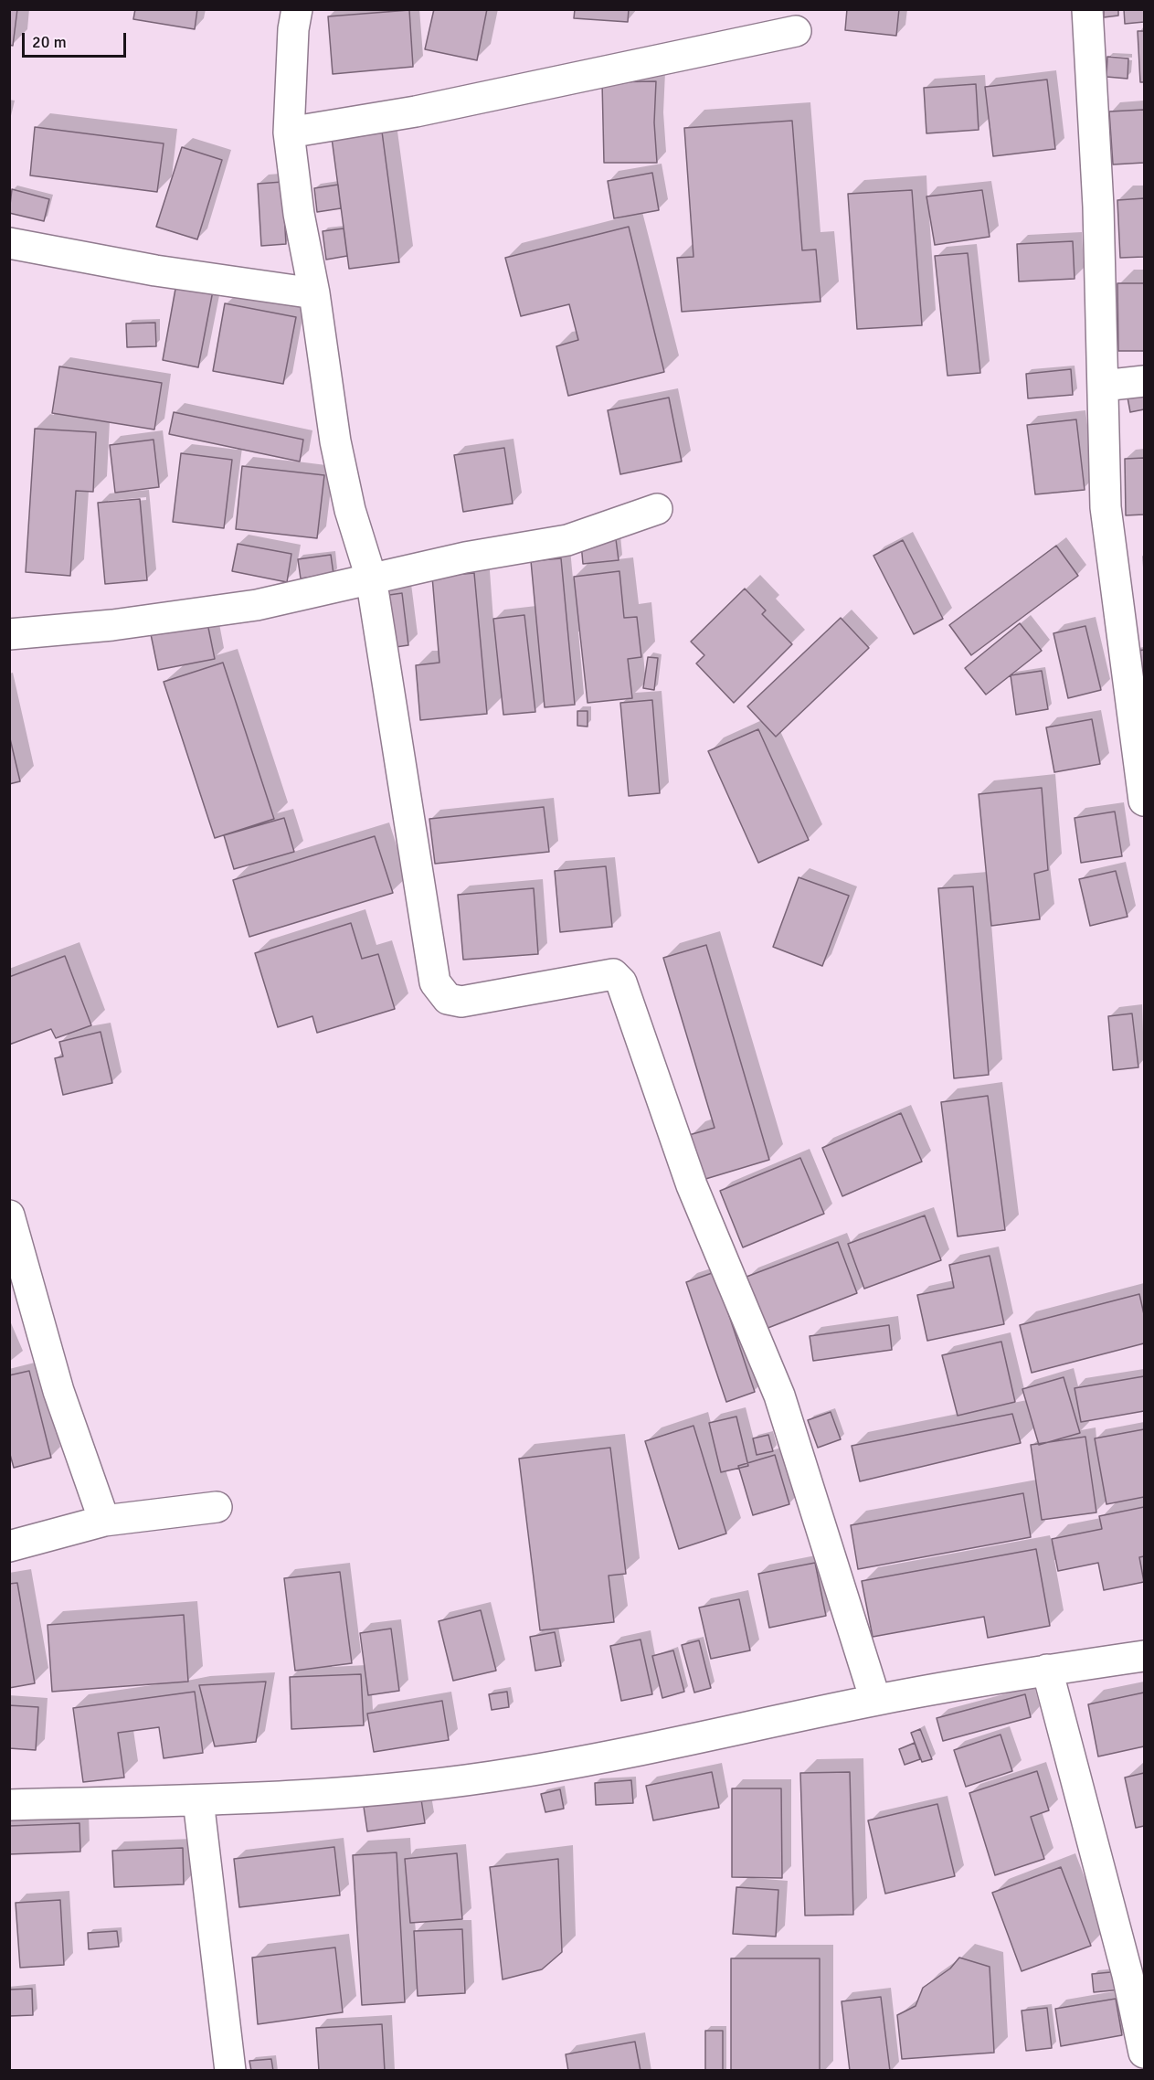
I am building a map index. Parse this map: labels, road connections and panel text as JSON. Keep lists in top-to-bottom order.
{
  "scale_bar": "20 m"
}
